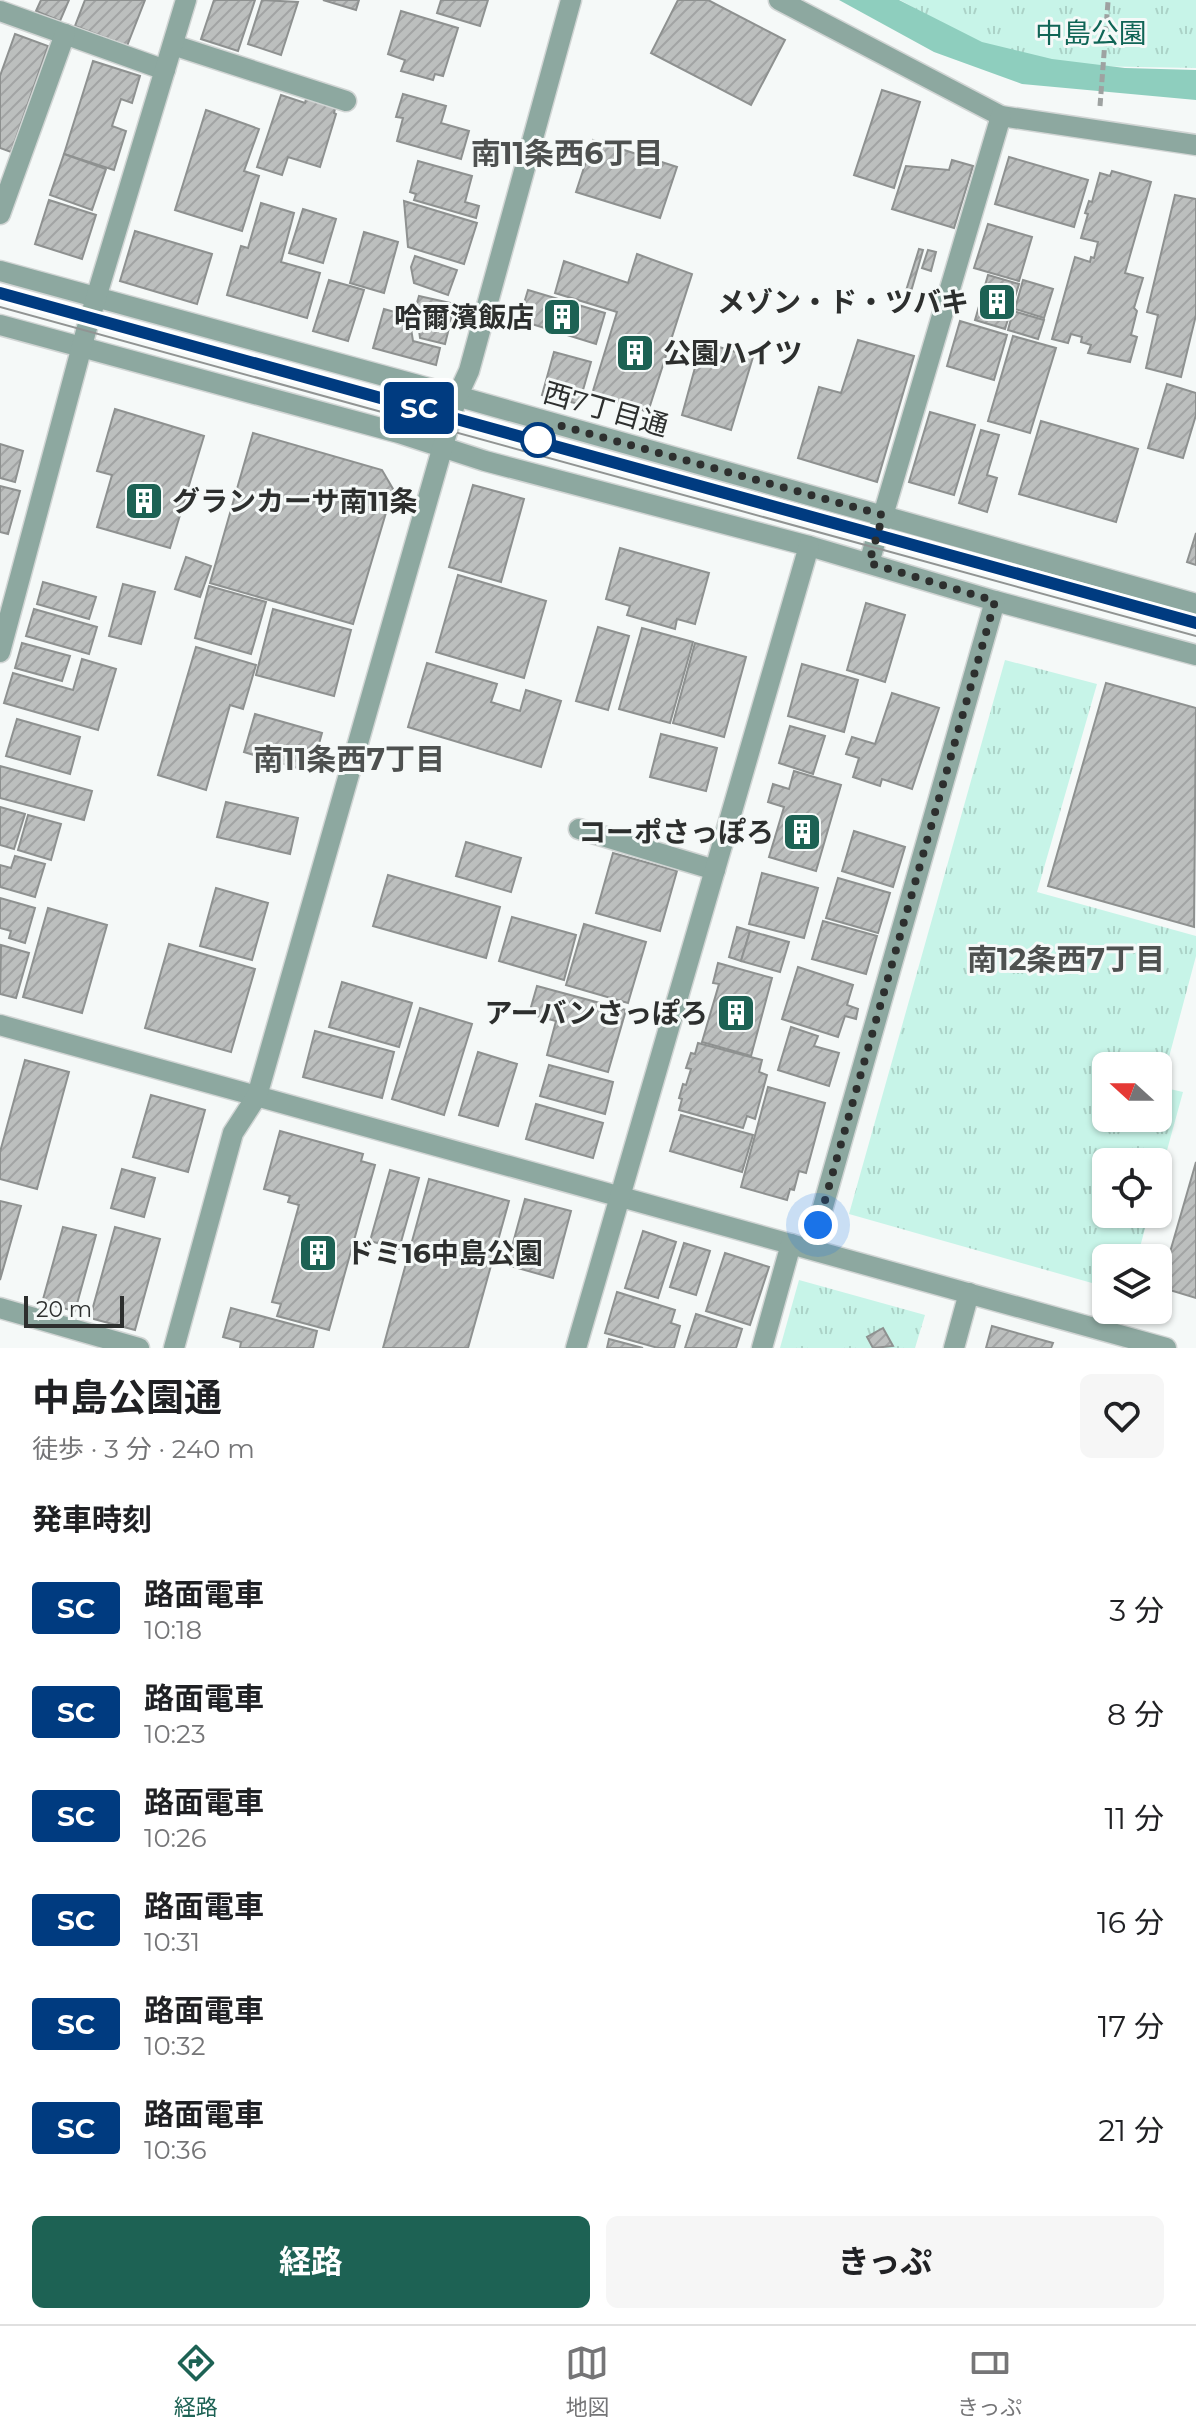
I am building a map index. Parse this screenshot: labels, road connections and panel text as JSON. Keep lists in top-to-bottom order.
{
  "streets": {
    "street": ["西7丁目通"]
  },
  "districts": ["南11条西6丁目", "南11条西7丁目", "南12条西7丁目"],
  "parks": ["中島公園"],
  "places": {
    "building": [
      "メゾン・ド・ツバキ",
      "哈爾濱飯店",
      "公園ハイツ",
      "グランカーサ南11条",
      "コーポさっぽろ",
      "アーバンさっぽろ",
      "ドミ16中島公園"
    ]
  },
  "lines": ["tram line SC"],
  "scale_bar": "20 m",
  "north": "left",
  "page": {
    "on_map": "SC",
    "scale": "20 m",
    "heading": [
      ["中島公園通", "徒歩 · 3 分 · 240 m"],
      "発車時刻"
    ],
    "list": [
      {
        "mark": "SC",
        "name": "路面電車",
        "note": "10:18",
        "value": "3 分"
      },
      {
        "mark": "SC",
        "name": "路面電車",
        "note": "10:23",
        "value": "8 分"
      },
      {
        "mark": "SC",
        "name": "路面電車",
        "note": "10:26",
        "value": "11 分"
      },
      {
        "mark": "SC",
        "name": "路面電車",
        "note": "10:31",
        "value": "16 分"
      },
      {
        "mark": "SC",
        "name": "路面電車",
        "note": "10:32",
        "value": "17 分"
      },
      {
        "mark": "SC",
        "name": "路面電車",
        "note": "10:36",
        "value": "21 分"
      }
    ],
    "buttons": ["経路", "きっぷ"],
    "tabs": ["経路", "地図", "きっぷ"]
  }
}
